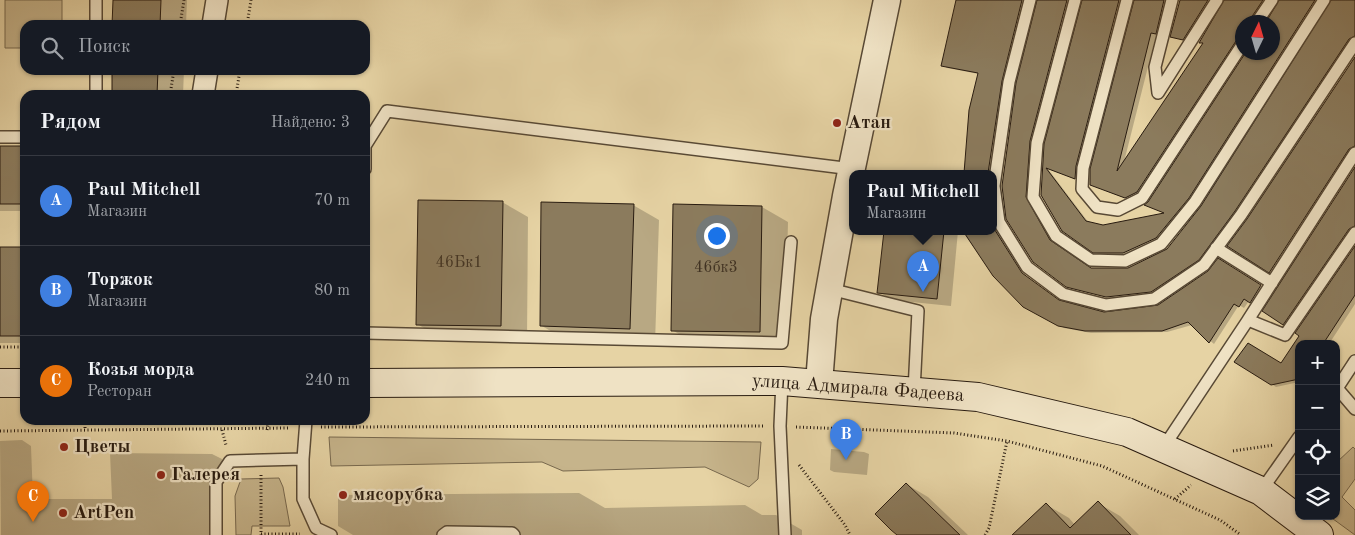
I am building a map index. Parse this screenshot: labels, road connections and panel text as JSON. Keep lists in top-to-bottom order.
{
  "streets": {
    "main road": ["улица Адмирала Фадеева"]
  },
  "places": [
    "Атан",
    "Цветы",
    "Галерея",
    "мясорубка",
    "ArtPen"
  ],
  "house_numbers": ["46Бк1", "46бк3"],
  "north": "top",
  "page": {
    "search": "Поиск",
    "heading": ["Рядом", "Найдено: 3"],
    "list": [
      {
        "mark": "A",
        "name": "Paul Mitchell",
        "note": "Магазин",
        "value": "70 m"
      },
      {
        "mark": "B",
        "name": "Торжок",
        "note": "Магазин",
        "value": "80 m"
      },
      {
        "mark": "C",
        "name": "Козья морда",
        "note": "Ресторан",
        "value": "240 m"
      }
    ],
    "popup": ["Paul Mitchell", "Магазин"],
    "pins": ["A", "B", "C"],
    "map_buttons": ["+", "−"]
  }
}
